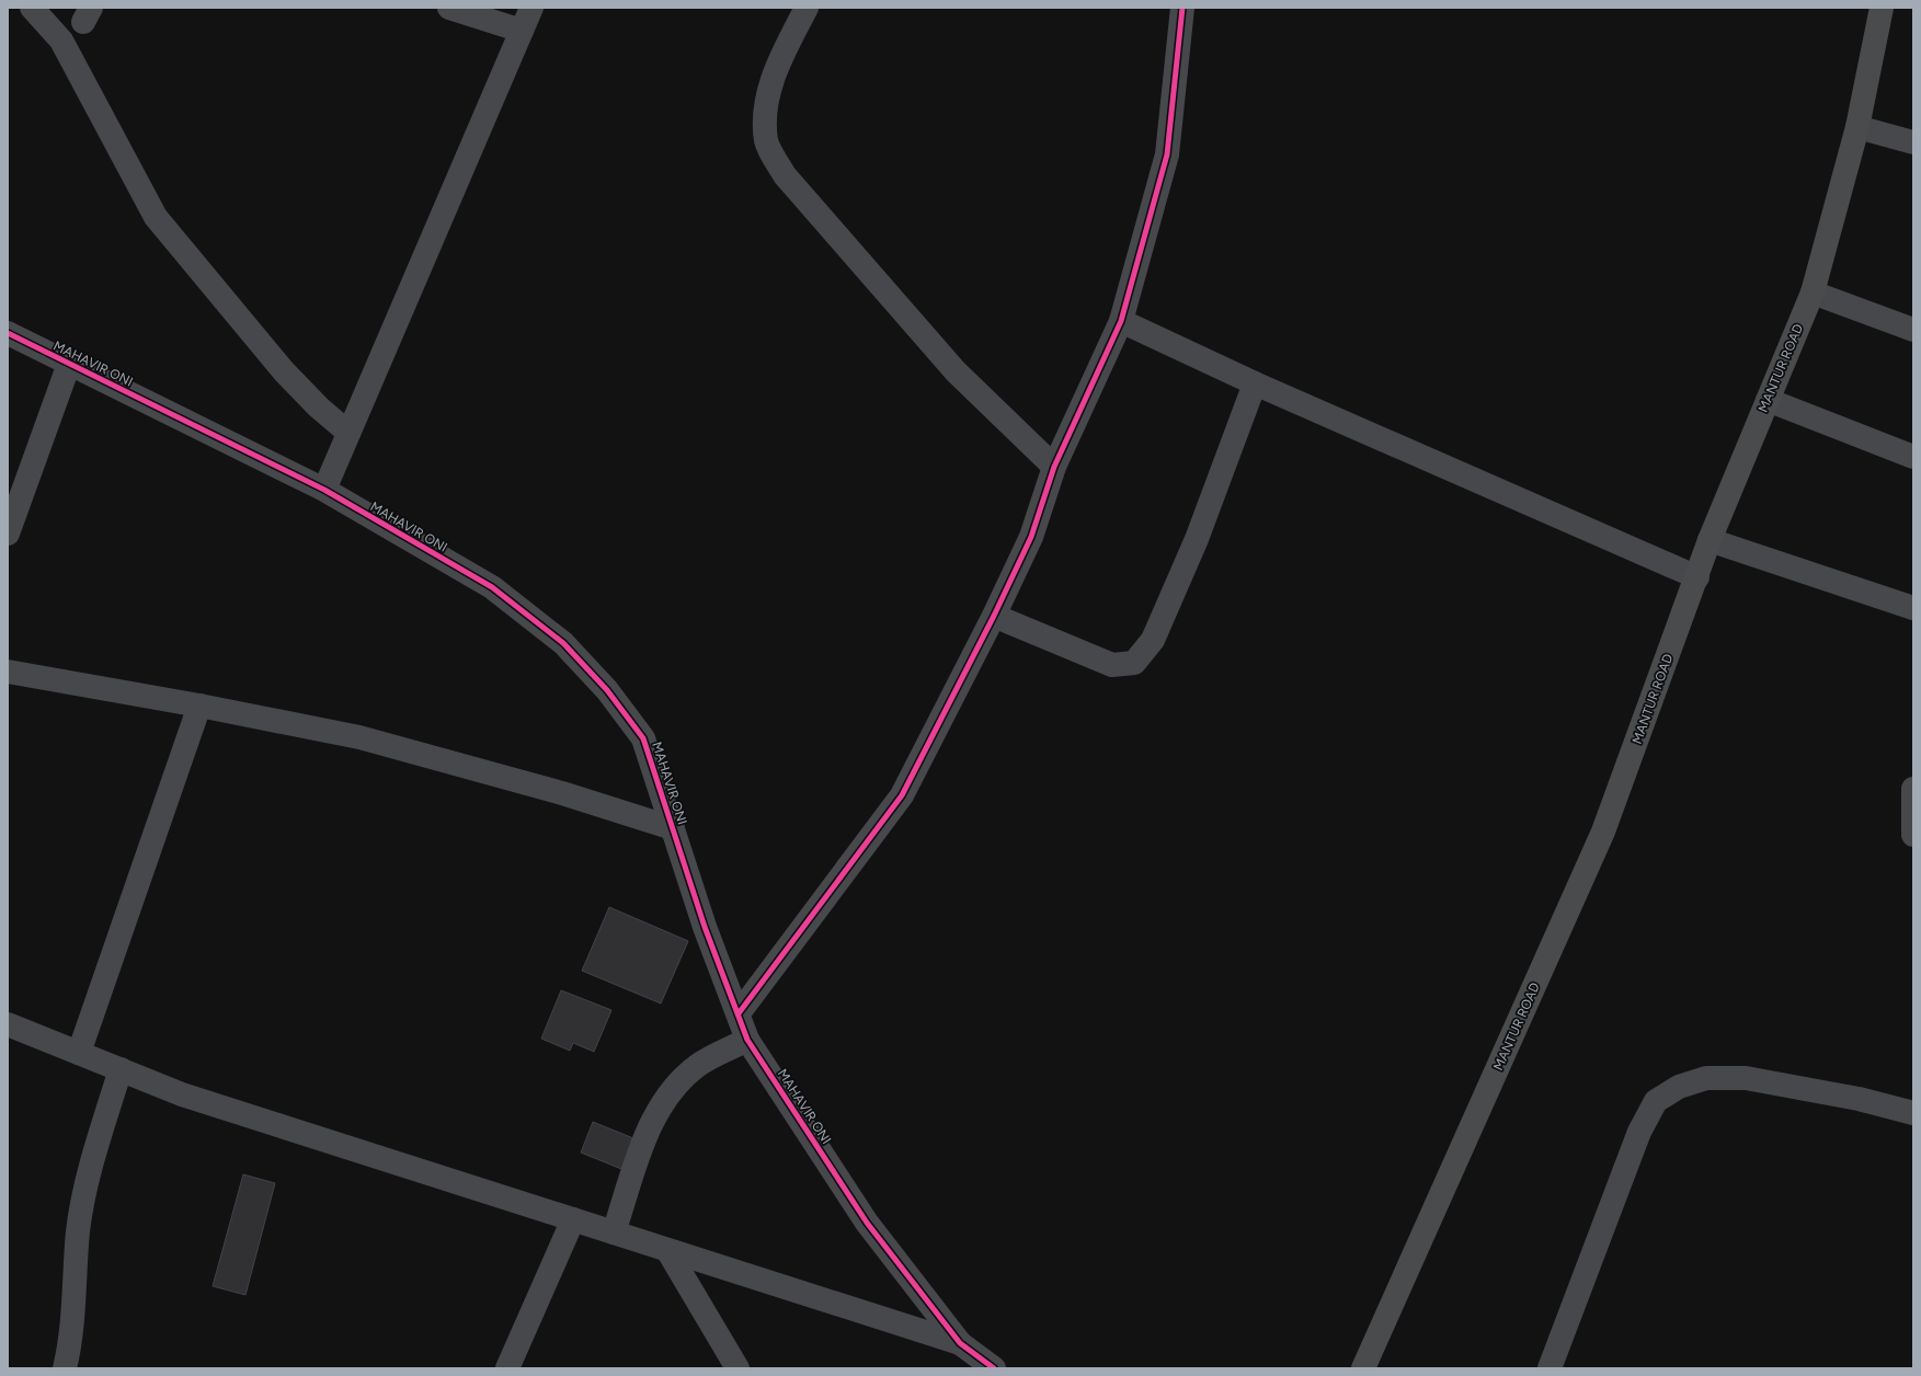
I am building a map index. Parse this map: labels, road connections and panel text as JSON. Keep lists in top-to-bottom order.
{
  "streets": {
    "main road": ["MANTUR ROAD"],
    "street": ["MAHAVIR ONI"]
  }
}
